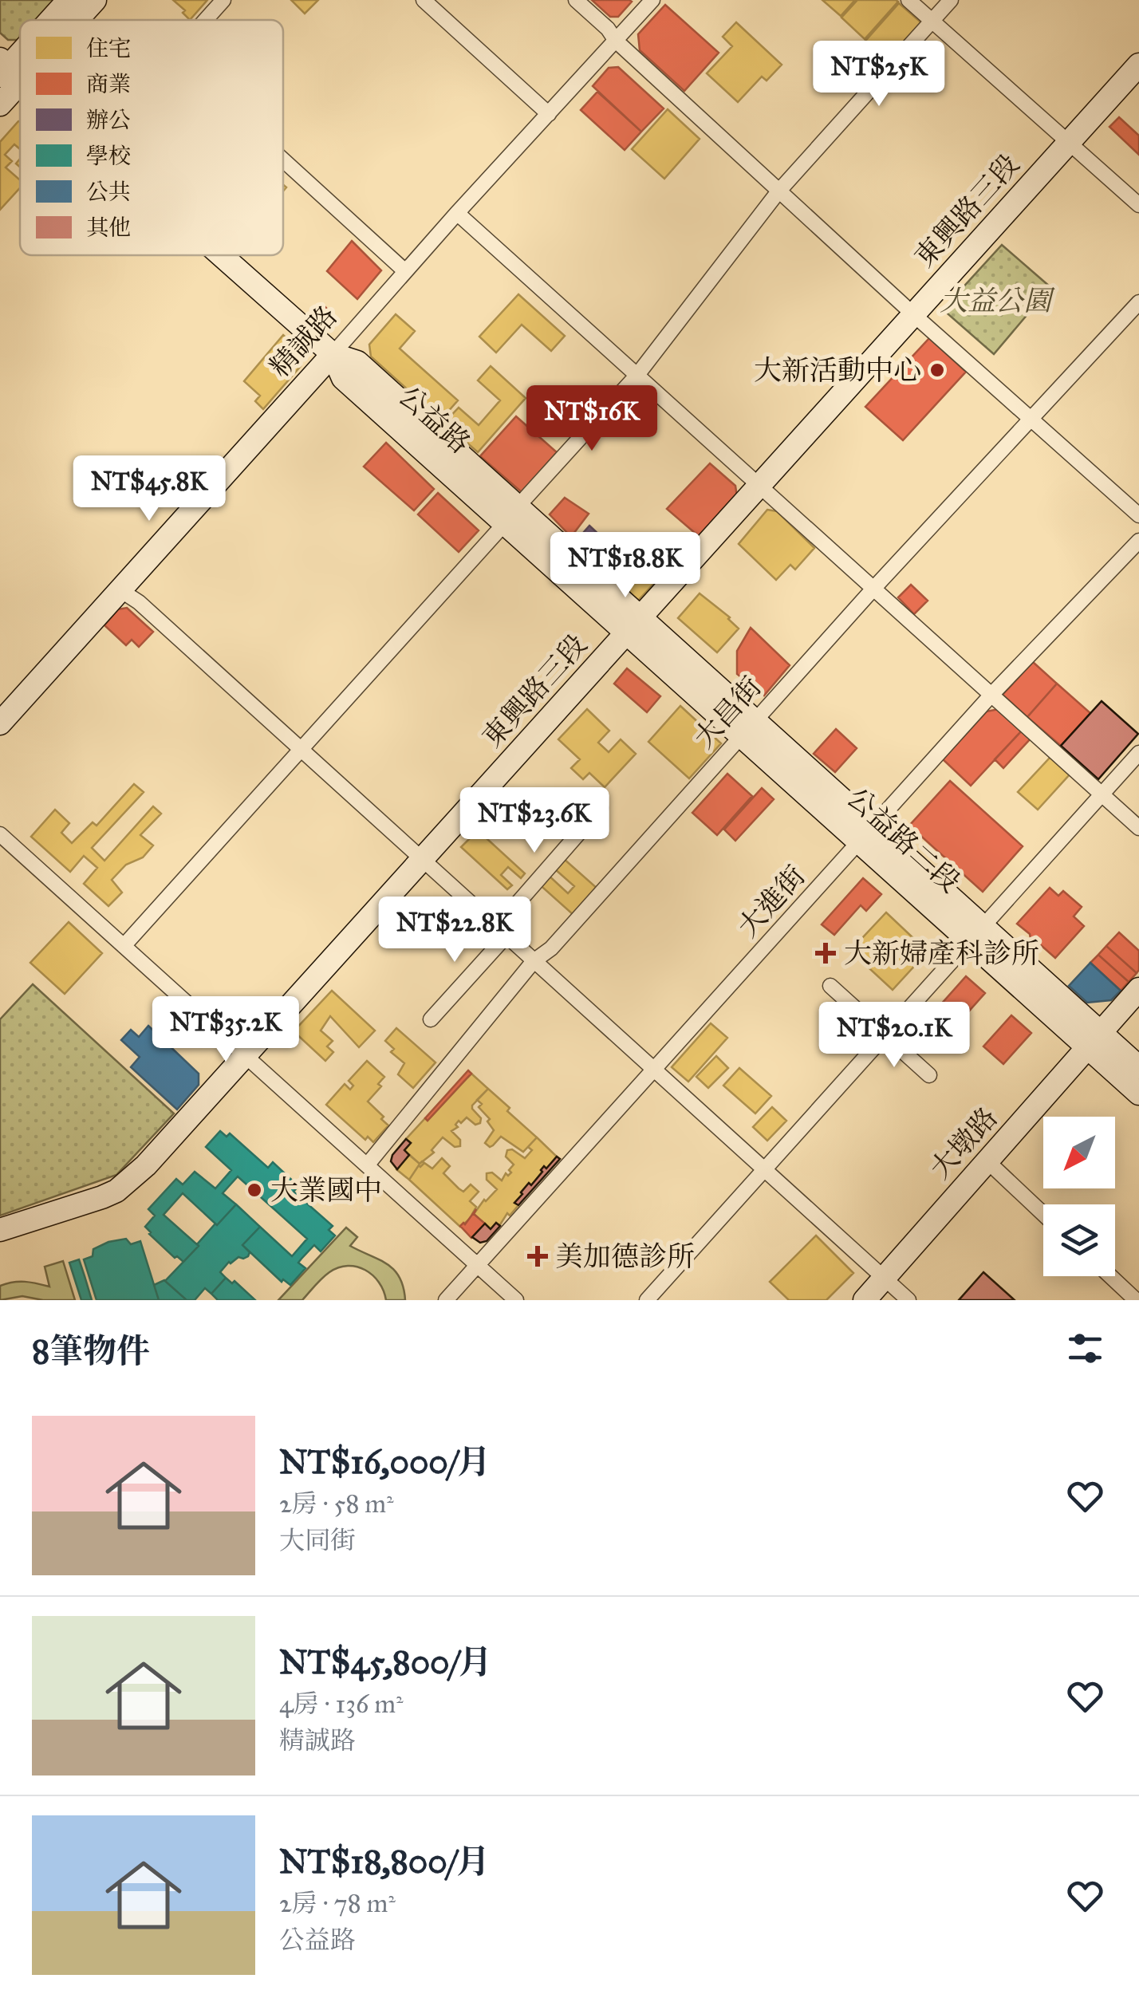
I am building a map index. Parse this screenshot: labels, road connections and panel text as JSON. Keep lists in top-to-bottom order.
{
  "streets": {
    "street": [
      "東興路三段",
      "精誠路",
      "公益路",
      "大昌街",
      "公益路二段",
      "大進街",
      "大墩路"
    ]
  },
  "crossings": [
    ["東興路三段", "公益路"],
    ["東興路三段", "公益路二段"],
    ["精誠路", "公益路"],
    ["公益路", "公益路二段"],
    ["大昌街", "公益路二段"],
    ["公益路二段", "大進街"],
    ["公益路二段", "大墩路"]
  ],
  "parks": ["大益公園"],
  "places": {
    "other": ["大新活動中心", "大業國中"],
    "health": ["大新婦產科診所", "美加德診所"]
  },
  "legend": [
    "住宅",
    "商業",
    "辦公",
    "學校",
    "公共",
    "其他"
  ],
  "north": "bottom left",
  "page": {
    "price": [
      "NT$25K",
      "NT$16K",
      "NT$45.8K",
      "NT$18.8K",
      "NT$23.6K",
      "NT$22.8K",
      "NT$35.2K",
      "NT$20.1K"
    ],
    "heading": "8筆物件",
    "list": [
      {
        "name": "NT$16,000/月",
        "note": "2房 · 58 m² · 大同街"
      },
      {
        "name": "NT$45,800/月",
        "note": "4房 · 136 m² · 精誠路"
      },
      {
        "name": "NT$18,800/月",
        "note": "2房 · 78 m² · 公益路"
      }
    ]
  }
}
